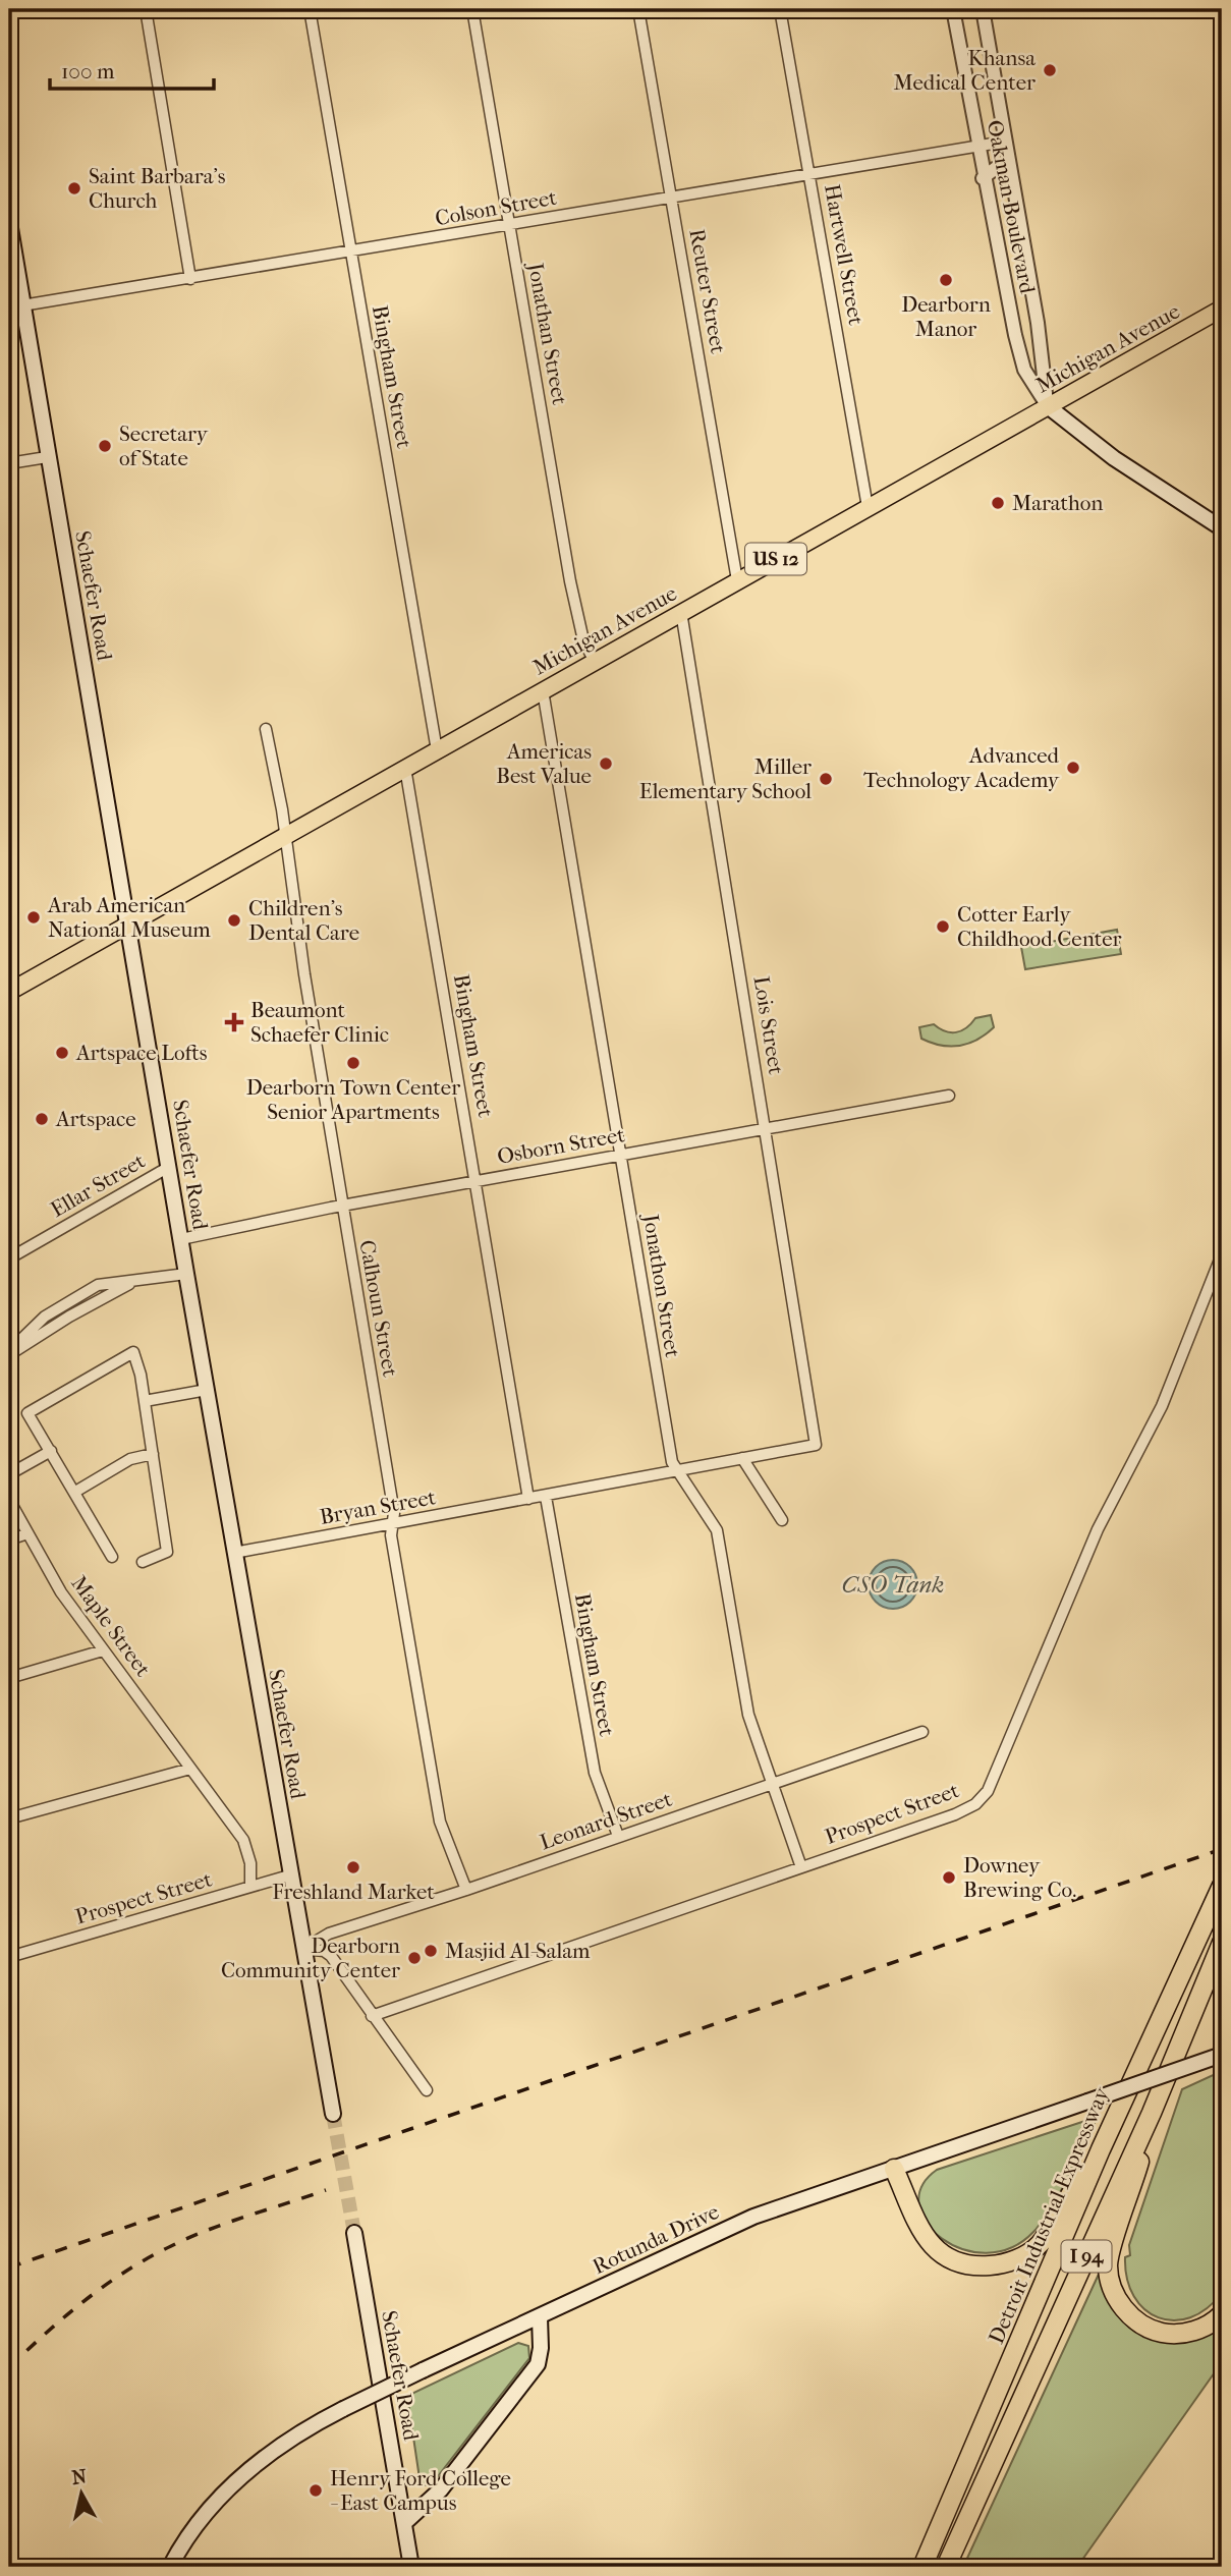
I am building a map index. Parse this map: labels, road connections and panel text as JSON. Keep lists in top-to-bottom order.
{
  "streets": {
    "highway": ["Detroit Industrial Expressway", "I 94"],
    "main road": [
      "Oakman Boulevard",
      "Michigan Avenue",
      "US 12",
      "Schaefer Road",
      "Rotunda Drive"
    ],
    "street": [
      "Colson Street",
      "Hartwell Street",
      "Reuter Street",
      "Jonathan Street",
      "Bingham Street",
      "Lois Street",
      "Osborn Street",
      "Ellar Street",
      "Jonathon Street",
      "Calhoun Street",
      "Bryan Street",
      "Maple Street",
      "Prospect Street",
      "Leonard Street"
    ]
  },
  "crossings": [
    ["Oakman Boulevard", "Colson Street"],
    ["Oakman Boulevard", "Michigan Avenue"],
    ["Colson Street", "Hartwell Street"],
    ["Colson Street", "Reuter Street"],
    ["Colson Street", "Jonathan Street"],
    ["Colson Street", "Bingham Street"],
    ["Colson Street", "Schaefer Road"],
    ["Hartwell Street", "Michigan Avenue"],
    ["Reuter Street", "Michigan Avenue"],
    ["Jonathan Street", "Michigan Avenue"],
    ["Michigan Avenue", "Bingham Street"],
    ["Michigan Avenue", "Schaefer Road"],
    ["Michigan Avenue", "Lois Street"],
    ["Michigan Avenue", "Jonathon Street"],
    ["Michigan Avenue", "Calhoun Street"],
    ["Bingham Street", "Osborn Street"],
    ["Bingham Street", "Bryan Street"],
    ["Bingham Street", "Leonard Street"],
    ["Schaefer Road", "Osborn Street"],
    ["Schaefer Road", "Ellar Street"],
    ["Schaefer Road", "Bryan Street"],
    ["Schaefer Road", "Prospect Street"],
    ["Schaefer Road", "Leonard Street"],
    ["Lois Street", "Osborn Street"],
    ["Osborn Street", "Jonathon Street"],
    ["Osborn Street", "Calhoun Street"],
    ["Jonathon Street", "Prospect Street"],
    ["Jonathon Street", "Leonard Street"],
    ["Calhoun Street", "Bryan Street"],
    ["Calhoun Street", "Leonard Street"],
    ["Maple Street", "Prospect Street"]
  ],
  "water": ["CSO Tank"],
  "places": {
    "other": [
      "Khansa Medical Center",
      "Saint Barbara's Church",
      "Dearborn Manor",
      "Secretary of State",
      "Marathon",
      "Americas Best Value",
      "Advanced Technology Academy",
      "Miller Elementary School",
      "Arab American National Museum",
      "Children's Dental Care",
      "Cotter Early Childhood Center",
      "Artspace Lofts",
      "Dearborn Town Center Senior Apartments",
      "Artspace",
      "Freshland Market",
      "Downey Brewing Co.",
      "Masjid Al-Salam",
      "Dearborn Community Center",
      "Henry Ford College - East Campus"
    ],
    "health": ["Beaumont Schaefer Clinic"]
  },
  "scale_bar": "100 m",
  "north": "top"
}
